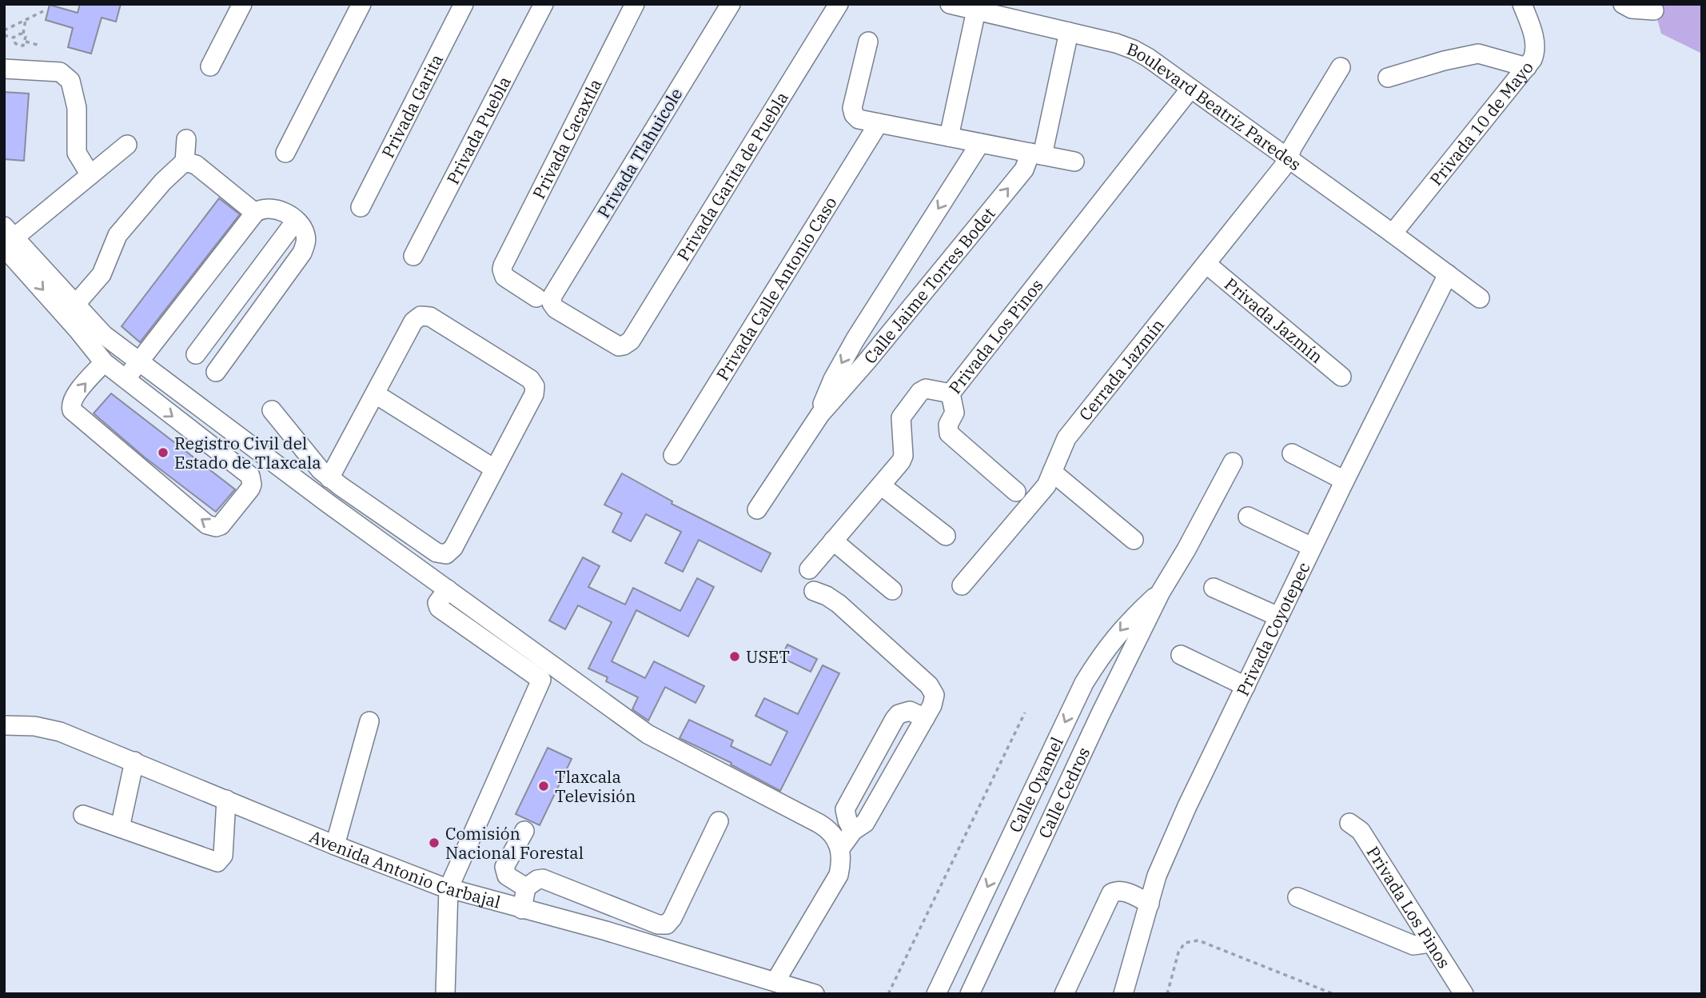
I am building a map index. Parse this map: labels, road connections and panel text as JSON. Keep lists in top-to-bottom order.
{
  "streets": {
    "street": [
      "Privada Garita",
      "Boulevard Beatriz Paredes",
      "Privada 10 de Mayo",
      "Privada Puebla",
      "Privada Cacaxtla",
      "Privada Tlahuicole",
      "Privada Garita de Puebla",
      "Calle Jaime Torres Bodet",
      "Privada Calle Antonio Caso",
      "Privada Jazmín",
      "Privada Los Pinos",
      "Cerrada Jazmín",
      "Privada Coyotepec",
      "Calle Oyamel",
      "Calle Cedros",
      "Avenida Antonio Carbajal"
    ]
  },
  "crossings": [
    ["Boulevard Beatriz Paredes", "Privada 10 de Mayo"],
    ["Boulevard Beatriz Paredes", "Calle Jaime Torres Bodet"],
    ["Boulevard Beatriz Paredes", "Privada Los Pinos"],
    ["Boulevard Beatriz Paredes", "Cerrada Jazmín"],
    ["Boulevard Beatriz Paredes", "Privada Coyotepec"],
    ["Privada Cacaxtla", "Privada Tlahuicole"],
    ["Privada Cacaxtla", "Privada Garita de Puebla"],
    ["Privada Tlahuicole", "Privada Garita de Puebla"],
    ["Privada Jazmín", "Cerrada Jazmín"],
    ["Calle Oyamel", "Calle Cedros"]
  ],
  "places": [
    "Registro Civil del Estado de Tlaxcala",
    "USET",
    "Tlaxcala Televisión",
    "Comisión Nacional Forestal"
  ]
}
